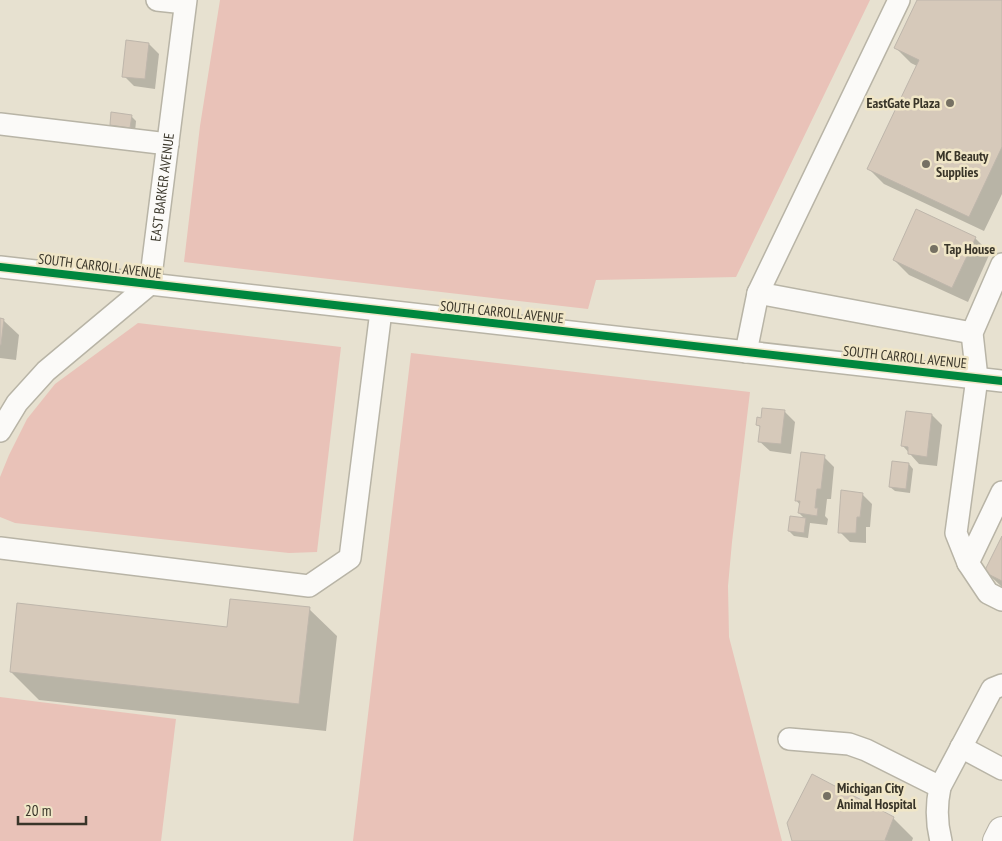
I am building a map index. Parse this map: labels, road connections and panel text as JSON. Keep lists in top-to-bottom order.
{
  "streets": {
    "street": ["EAST BARKER AVENUE", "SOUTH CARROLL AVENUE"]
  },
  "crossings": [
    ["EAST BARKER AVENUE", "SOUTH CARROLL AVENUE"]
  ],
  "places": [
    "EastGate Plaza",
    "MC Beauty Supplies",
    "Tap House",
    "Michigan City Animal Hospital"
  ],
  "scale_bar": "20 m"
}
